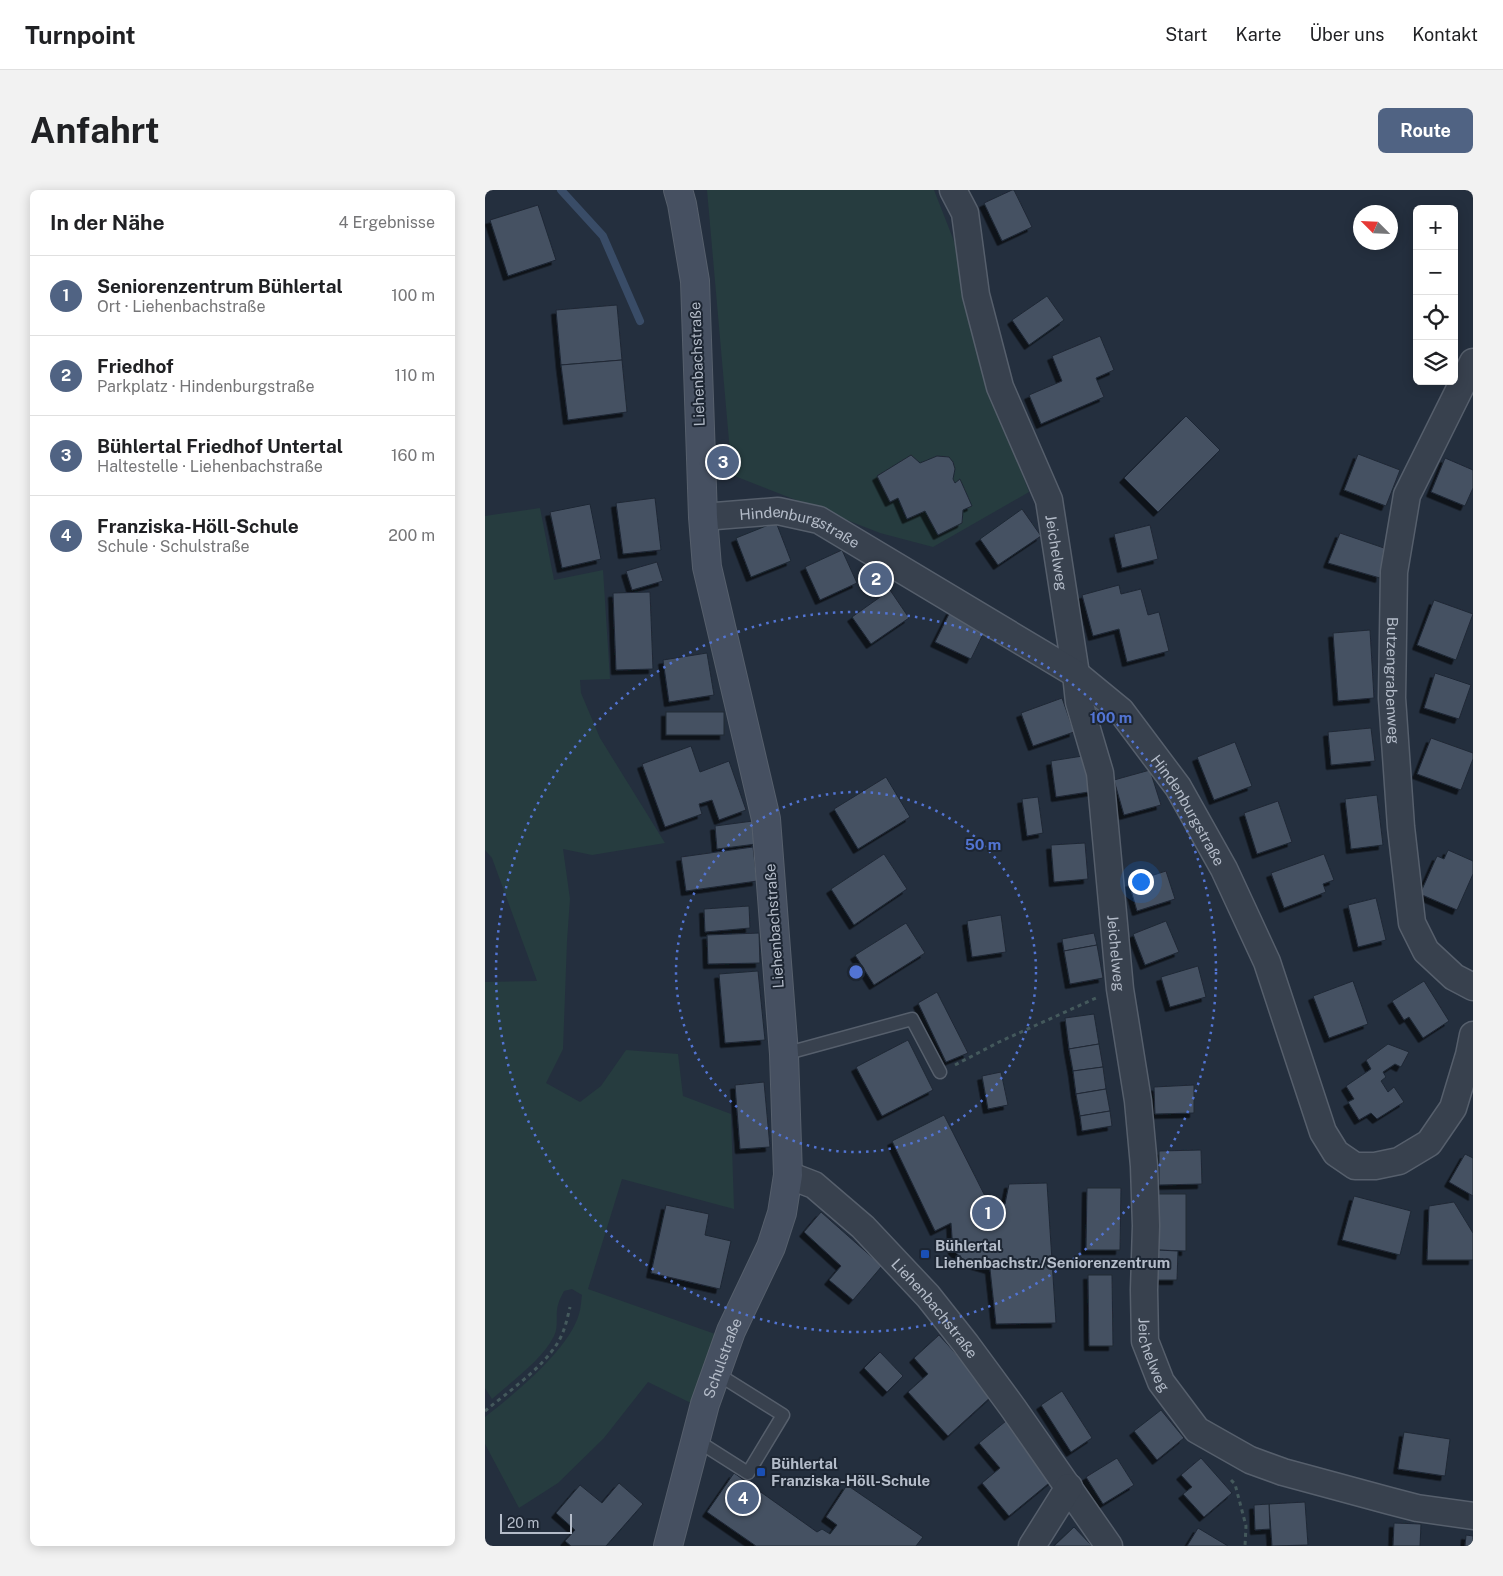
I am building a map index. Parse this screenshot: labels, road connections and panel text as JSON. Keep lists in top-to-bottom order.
{
  "streets": {
    "street": [
      "Liehenbachstraße",
      "Hindenburgstraße",
      "Jeichelweg",
      "Butzengrabenweg",
      "Schulstraße"
    ]
  },
  "crossings": [
    ["Liehenbachstraße", "Hindenburgstraße"],
    ["Liehenbachstraße", "Schulstraße"],
    ["Hindenburgstraße", "Jeichelweg"]
  ],
  "places": {
    "transit": ["Bühlertal Liehenbachstr./Seniorenzentrum", "Bühlertal Franziska-Höll-Schule"]
  },
  "scale_bar": "20 m",
  "north": "top left",
  "page": {
    "header": "Turnpoint",
    "nav": [
      "Start",
      "Karte",
      "Über uns",
      "Kontakt"
    ],
    "buttons": "Route",
    "title": "Anfahrt",
    "heading": ["In der Nähe", "4 Ergebnisse"],
    "map_buttons": ["+", "−"],
    "list": [
      {
        "mark": "1",
        "name": "Seniorenzentrum Bühlertal",
        "note": "Ort · Liehenbachstraße",
        "value": "100 m"
      },
      {
        "mark": "2",
        "name": "Friedhof",
        "note": "Parkplatz · Hindenburgstraße",
        "value": "110 m"
      },
      {
        "mark": "3",
        "name": "Bühlertal Friedhof Untertal",
        "note": "Haltestelle · Liehenbachstraße",
        "value": "160 m"
      },
      {
        "mark": "4",
        "name": "Franziska-Höll-Schule",
        "note": "Schule · Schulstraße",
        "value": "200 m"
      }
    ],
    "pins": [
      "3",
      "2",
      "1",
      "4"
    ],
    "scale": "20 m"
  },
  "rings": ["100 m", "50 m"]
}
